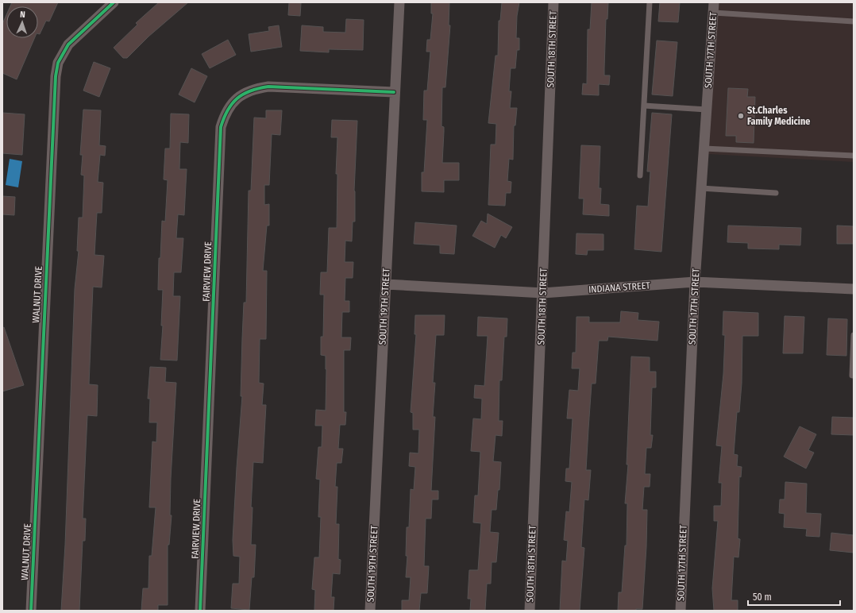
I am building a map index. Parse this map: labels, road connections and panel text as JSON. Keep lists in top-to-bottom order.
{
  "streets": {
    "street": [
      "SOUTH 18TH STREET",
      "SOUTH 17TH STREET",
      "FAIRVIEW DRIVE",
      "INDIANA STREET",
      "WALNUT DRIVE",
      "SOUTH 19TH STREET"
    ]
  },
  "crossings": [
    ["SOUTH 18TH STREET", "INDIANA STREET"],
    ["SOUTH 17TH STREET", "INDIANA STREET"],
    ["FAIRVIEW DRIVE", "SOUTH 19TH STREET"],
    ["INDIANA STREET", "SOUTH 19TH STREET"]
  ],
  "places": ["St.Charles Family Medicine"],
  "scale_bar": "50 m",
  "north": "top"
}
